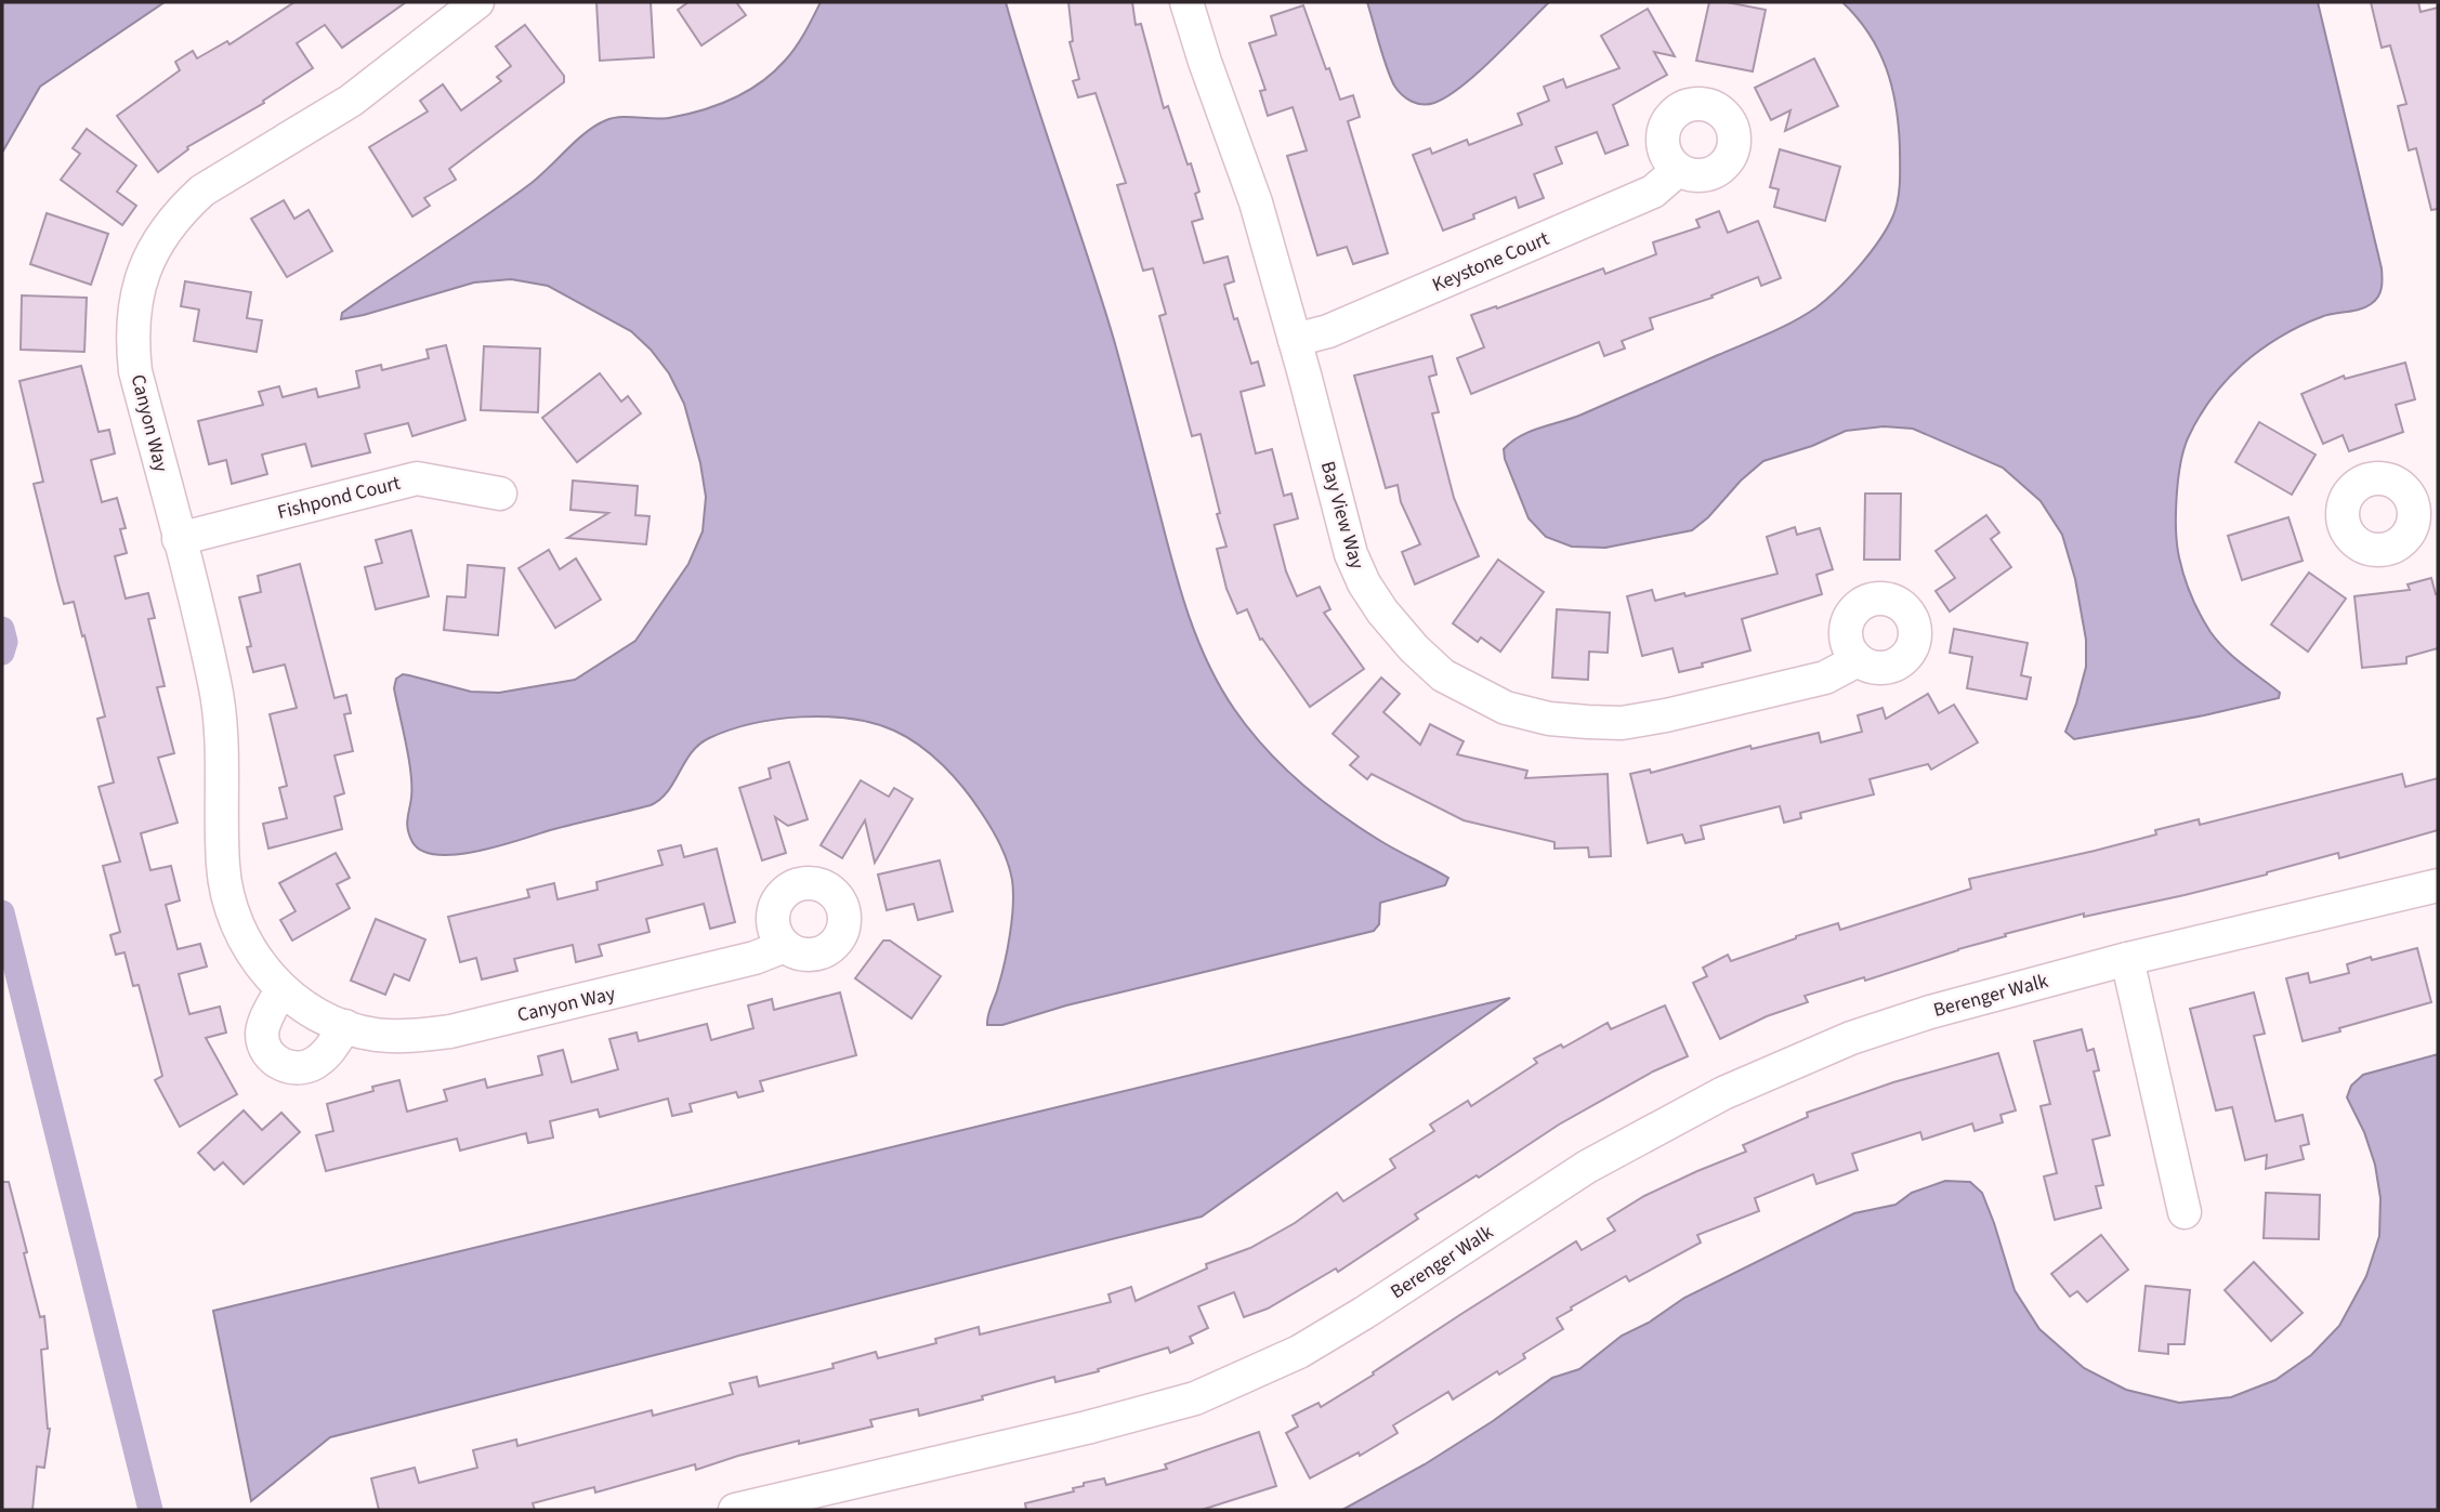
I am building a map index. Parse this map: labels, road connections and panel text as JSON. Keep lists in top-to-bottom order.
{
  "streets": {
    "street": [
      "Keystone Court",
      "Canyon Way",
      "Fishpond Court",
      "Bay View Way",
      "Berenger Walk"
    ]
  },
  "crossings": [
    ["Keystone Court", "Bay View Way"],
    ["Canyon Way", "Fishpond Court"]
  ]
}
